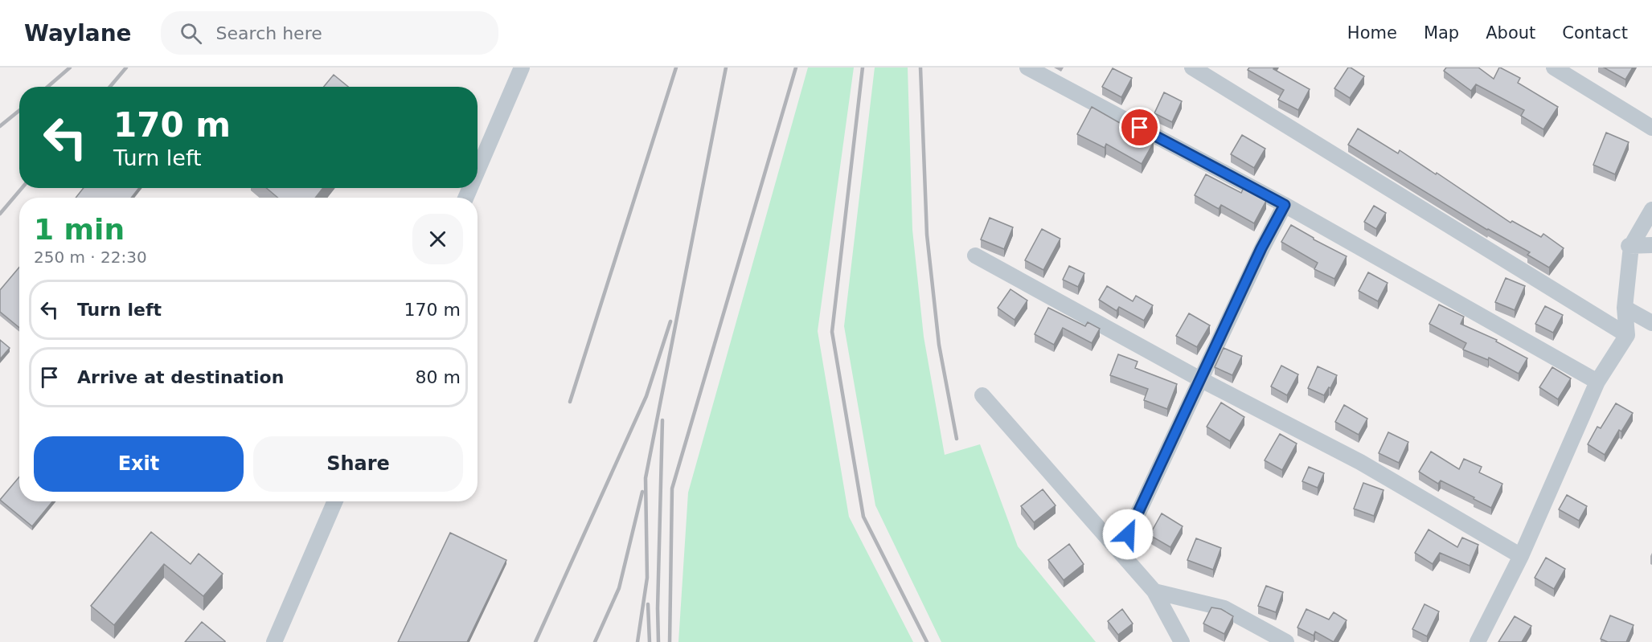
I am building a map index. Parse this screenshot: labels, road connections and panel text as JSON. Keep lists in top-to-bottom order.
{
  "page": {
    "header": "Waylane",
    "search": "Search here",
    "nav": [
      "Home",
      "Map",
      "About",
      "Contact"
    ],
    "turn": ["170 m", "Turn left"],
    "heading": ["1 min", "250 m · 22:30"],
    "list": [
      {
        "name": "Turn left",
        "value": "170 m"
      },
      {
        "name": "Arrive at destination",
        "value": "80 m"
      }
    ],
    "buttons": ["Exit", "Share"]
  }
}
